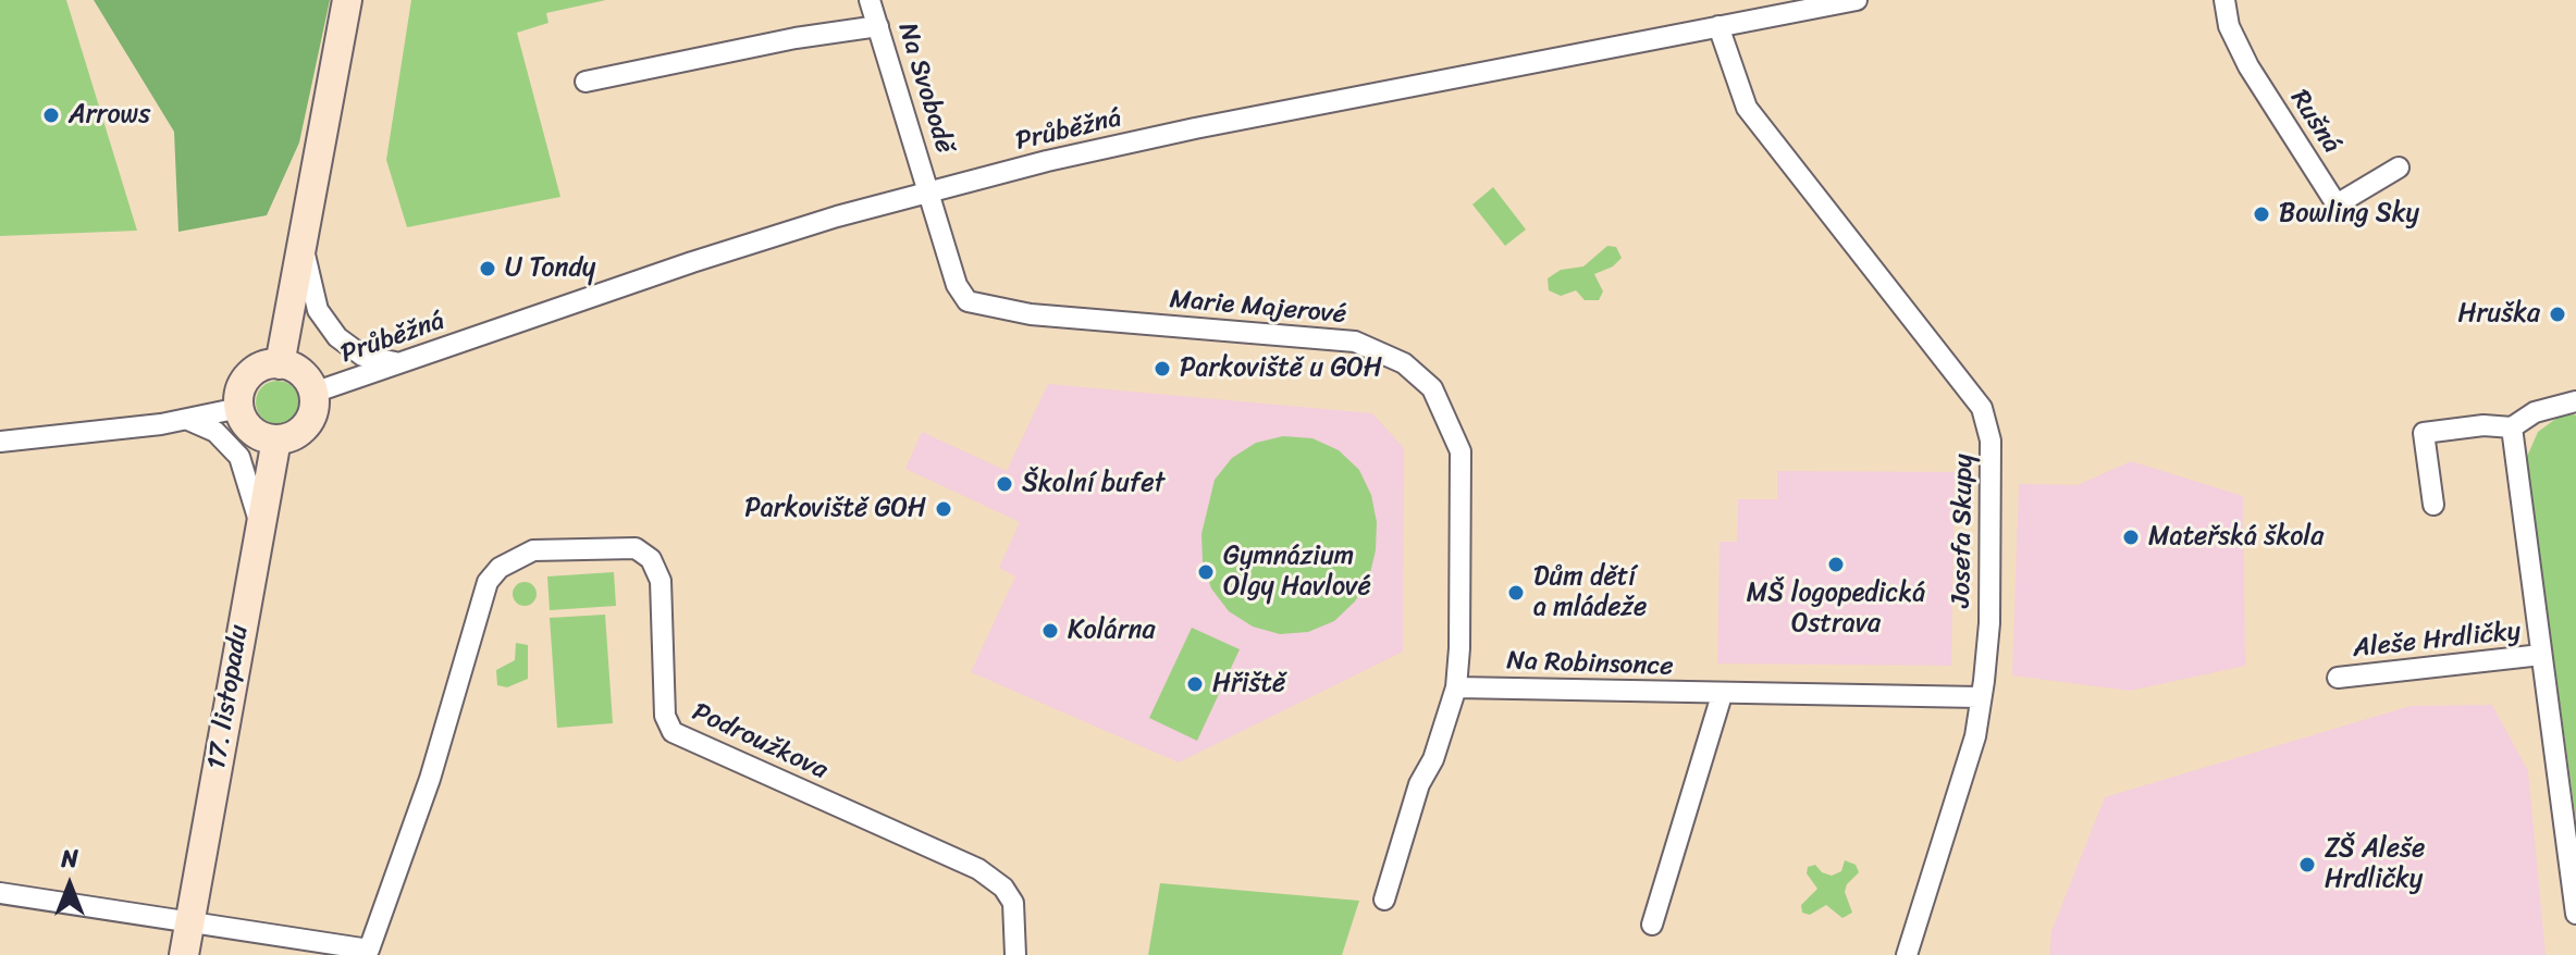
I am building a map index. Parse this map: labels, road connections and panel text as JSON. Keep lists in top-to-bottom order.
{
  "streets": {
    "main road": ["17. listopadu"],
    "street": [
      "Na Svobodě",
      "Rušná",
      "Průběžná",
      "Marie Majerové",
      "Josefa Skupy",
      "Aleše Hrdličky",
      "Na Robinsonce",
      "Podroužkova"
    ]
  },
  "crossings": [
    ["Na Svobodě", "Průběžná"],
    ["Na Svobodě", "Marie Majerové"],
    ["Průběžná", "Marie Majerové"],
    ["Průběžná", "Josefa Skupy"],
    ["Průběžná", "17. listopadu"],
    ["Marie Majerové", "Na Robinsonce"],
    ["Josefa Skupy", "Na Robinsonce"],
    ["17. listopadu", "Podroužkova"]
  ],
  "places": [
    "Arrows",
    "Bowling Sky",
    "U Tondy",
    "Hruška",
    "Parkoviště u GOH",
    "Školní bufet",
    "Parkoviště GOH",
    "Mateřská škola",
    "MŠ logopedická Ostrava",
    "Gymnázium Olgy Havlové",
    "Dům dětí a mládeže",
    "Kolárna",
    "Hřiště",
    "ZŠ Aleše Hrdličky"
  ],
  "north": "top"
}
